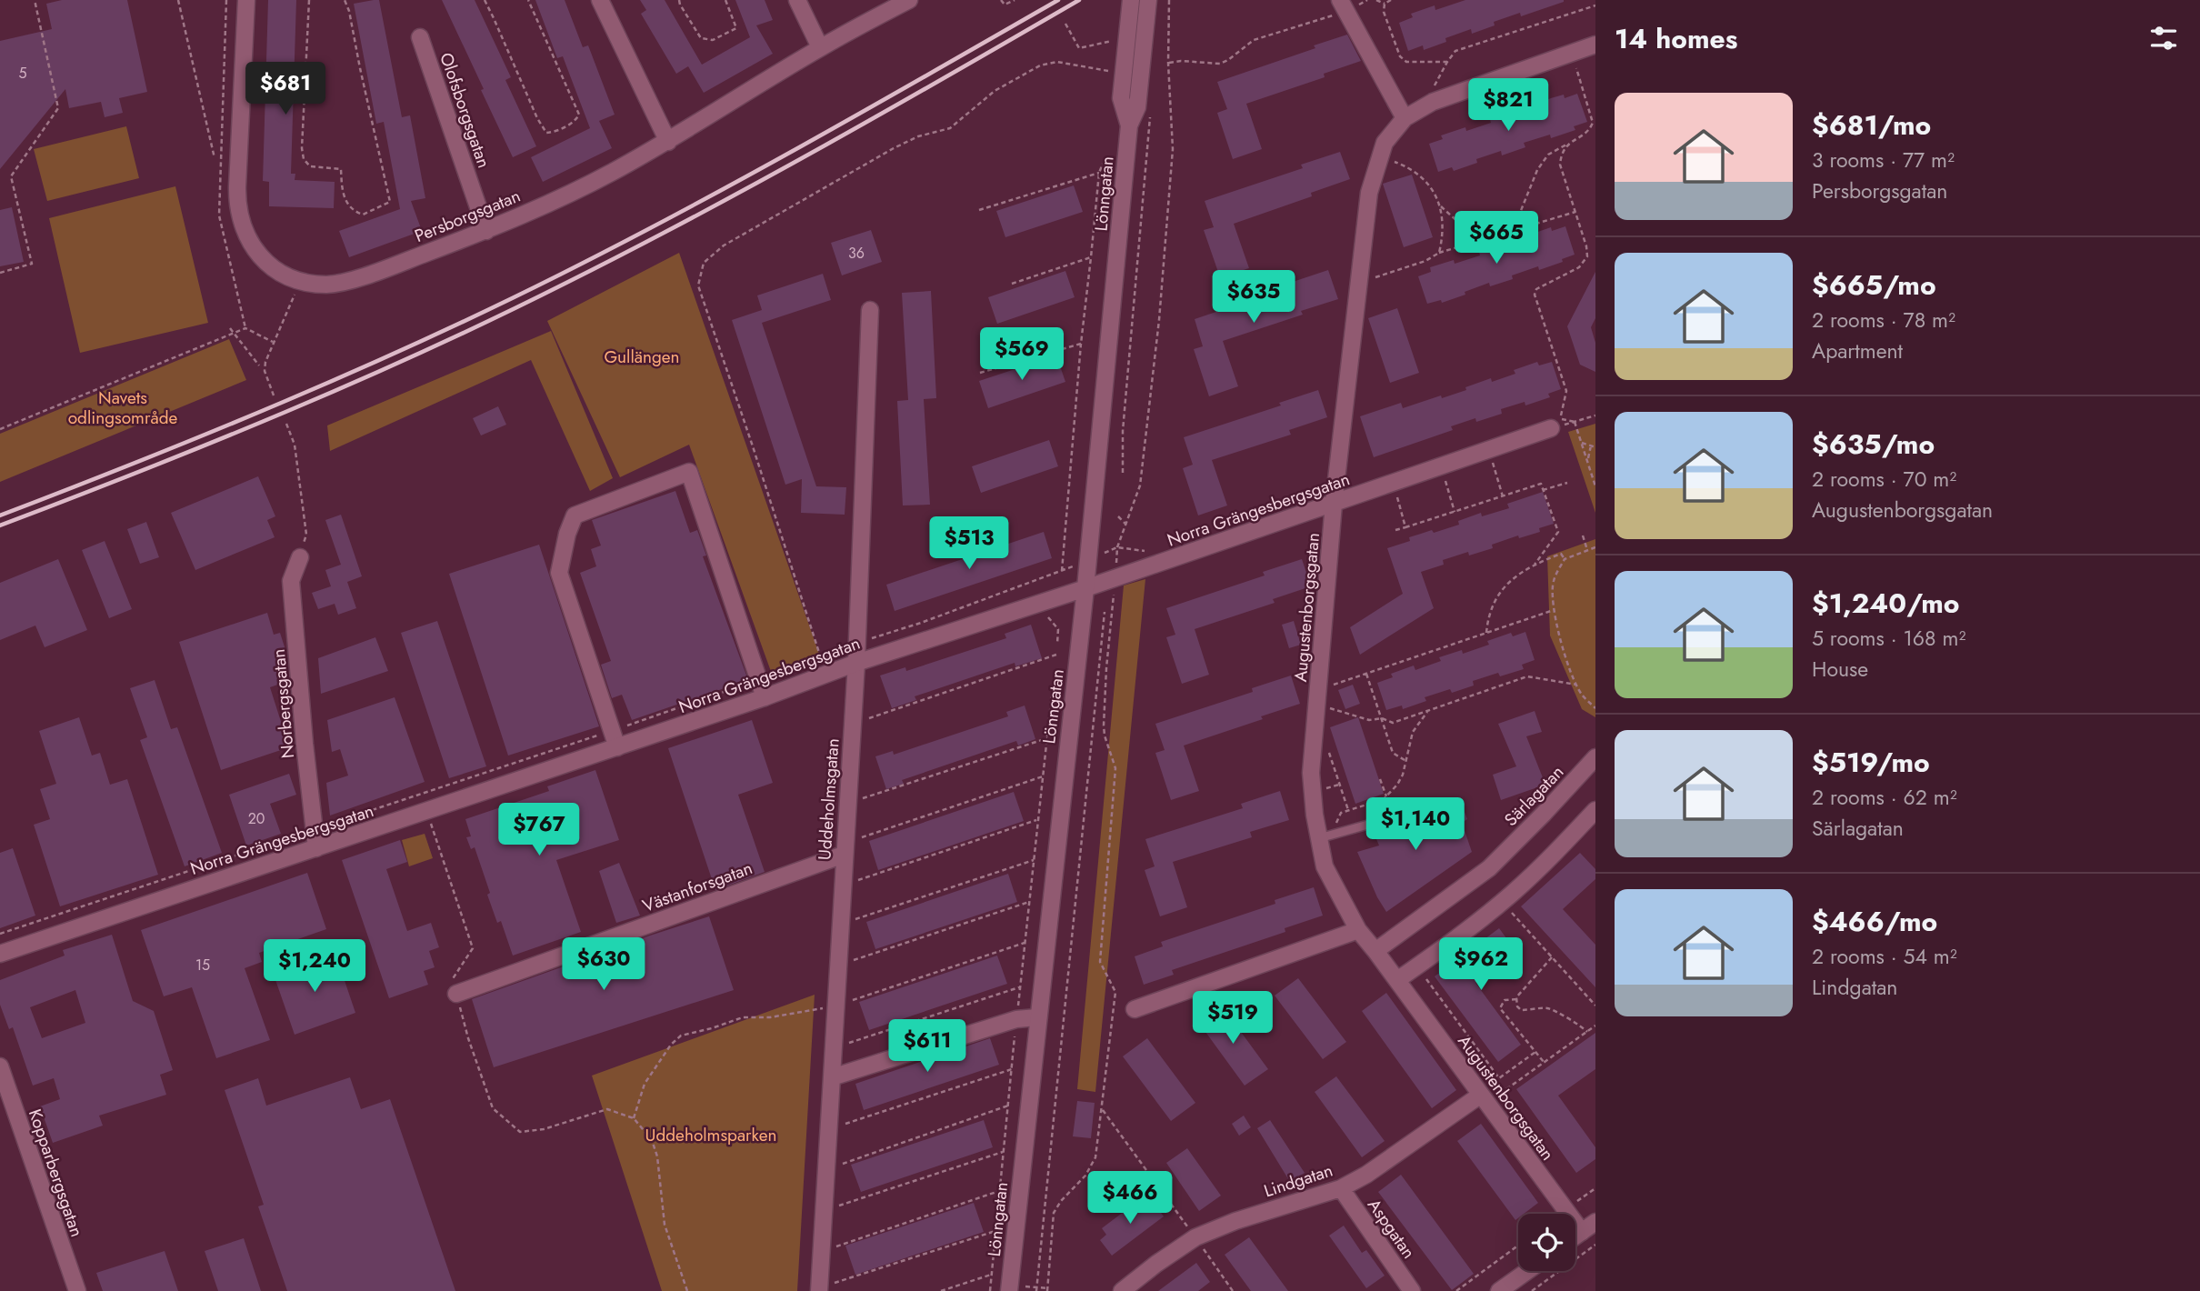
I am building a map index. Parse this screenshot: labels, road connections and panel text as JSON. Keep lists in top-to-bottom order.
{
  "streets": {
    "street": [
      "Olofsborgsgatan",
      "Lönngatan",
      "Persborgsgatan",
      "Norra Grängesbergsgatan",
      "Augustenborgsgatan",
      "Norbergsgatan",
      "Särlagatan",
      "Uddeholmsgatan",
      "Västanforsgatan",
      "Kopparbergsgatan",
      "Lindgatan",
      "Aspgatan"
    ]
  },
  "crossings": [
    ["Olofsborgsgatan", "Persborgsgatan"],
    ["Lönngatan", "Norra Grängesbergsgatan"],
    ["Norra Grängesbergsgatan", "Augustenborgsgatan"],
    ["Norra Grängesbergsgatan", "Norbergsgatan"],
    ["Norra Grängesbergsgatan", "Uddeholmsgatan"],
    ["Augustenborgsgatan", "Särlagatan"],
    ["Augustenborgsgatan", "Lindgatan"],
    ["Uddeholmsgatan", "Västanforsgatan"],
    ["Lindgatan", "Aspgatan"]
  ],
  "parks": ["Gullängen", "Navets odlingsområde", "Uddeholmsparken"],
  "house_numbers": [
    "5",
    "36",
    "20",
    "15"
  ],
  "page": {
    "heading": "14 homes",
    "price": [
      "$681",
      "$821",
      "$665",
      "$635",
      "$569",
      "$513",
      "$1,140",
      "$767",
      "$630",
      "$962",
      "$1,240",
      "$519",
      "$611",
      "$466"
    ],
    "list": [
      {
        "name": "$681/mo",
        "note": "3 rooms · 77 m² · Persborgsgatan"
      },
      {
        "name": "$665/mo",
        "note": "2 rooms · 78 m² · Apartment"
      },
      {
        "name": "$635/mo",
        "note": "2 rooms · 70 m² · Augustenborgsgatan"
      },
      {
        "name": "$1,240/mo",
        "note": "5 rooms · 168 m² · House"
      },
      {
        "name": "$519/mo",
        "note": "2 rooms · 62 m² · Särlagatan"
      },
      {
        "name": "$466/mo",
        "note": "2 rooms · 54 m² · Lindgatan"
      }
    ]
  }
}
